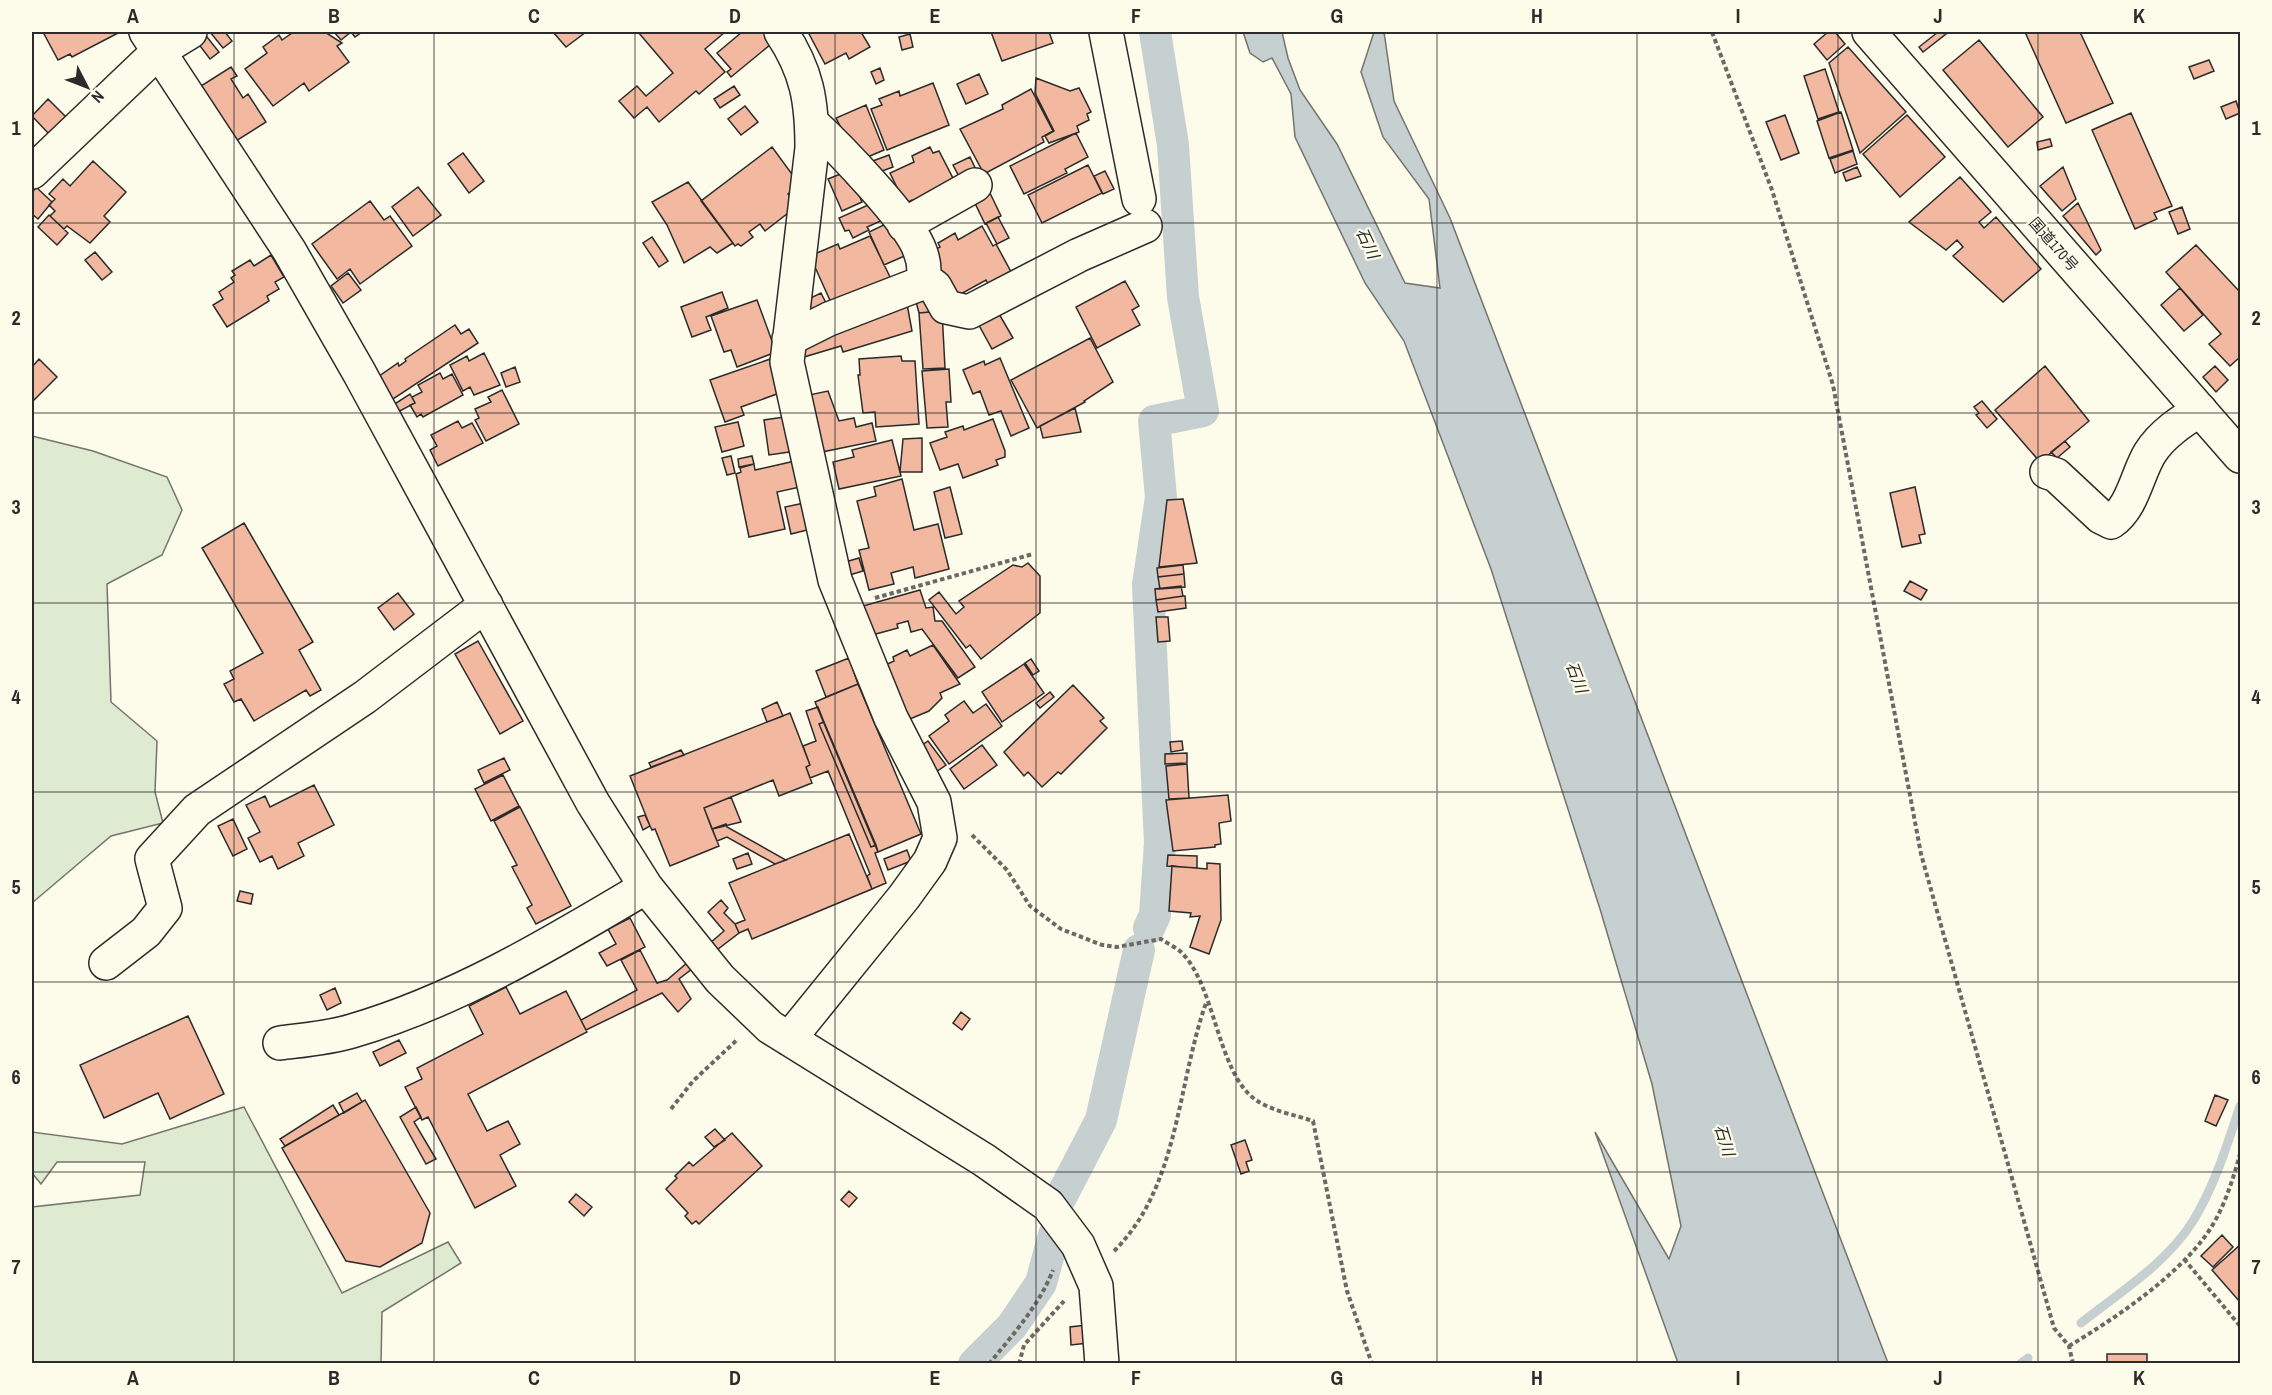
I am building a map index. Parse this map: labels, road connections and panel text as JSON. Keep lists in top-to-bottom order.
{
  "streets": {
    "main road": ["国道170号"]
  },
  "water": ["石川"],
  "north": "bottom right",
  "grid": {
    "columns": [
      "A",
      "B",
      "C",
      "D",
      "E",
      "F",
      "G",
      "H",
      "I",
      "J",
      "K"
    ],
    "rows": [
      "1",
      "2",
      "3",
      "4",
      "5",
      "6",
      "7"
    ]
  }
}
